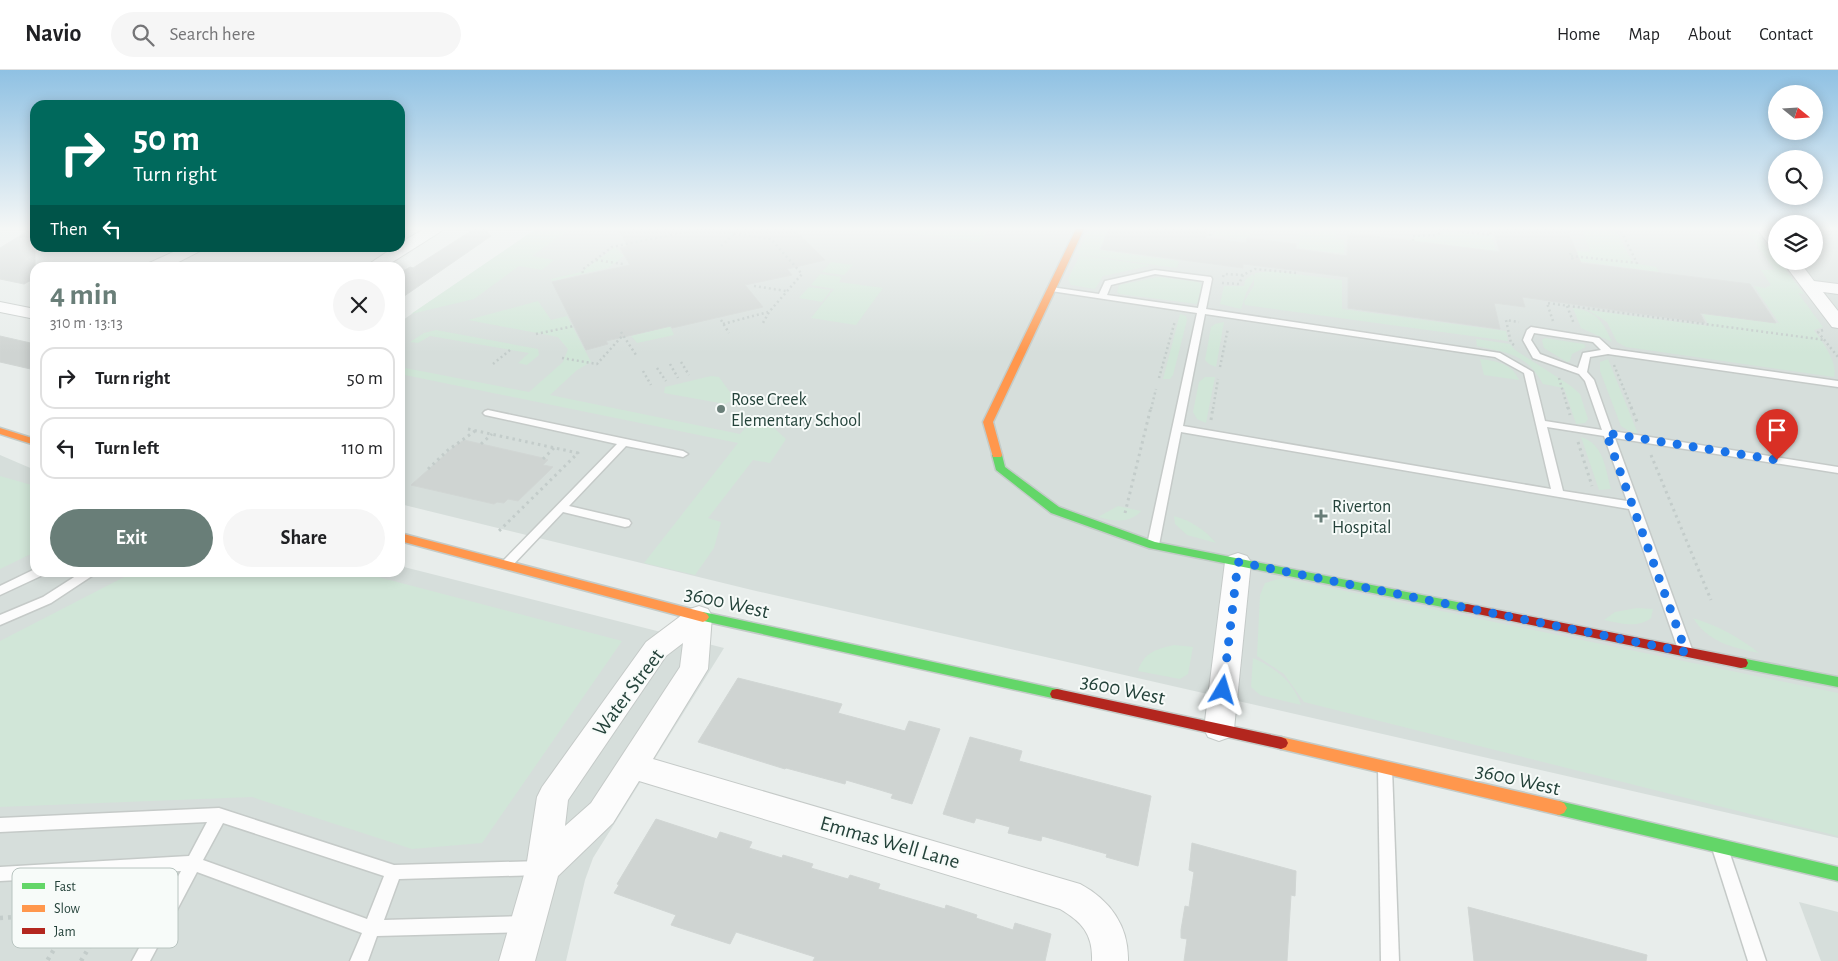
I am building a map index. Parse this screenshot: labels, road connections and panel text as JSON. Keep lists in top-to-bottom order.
{
  "streets": {
    "street": ["3600 West", "Water Street", "Emmas Well Lane"]
  },
  "crossings": [
    ["3600 West", "Water Street"],
    ["Water Street", "Emmas Well Lane"]
  ],
  "places": {
    "other": ["Rose Creek Elementary School"],
    "health": ["Riverton Hospital"]
  },
  "legend": ["Fast", "Slow", "Jam"],
  "north": "right",
  "page": {
    "header": "Navio",
    "search": "Search here",
    "nav": [
      "Home",
      "Map",
      "About",
      "Contact"
    ],
    "turn": ["50 m", "Turn right"],
    "then": "Then",
    "heading": ["4 min", "310 m · 13:13"],
    "list": [
      {
        "name": "Turn right",
        "value": "50 m"
      },
      {
        "name": "Turn left",
        "value": "110 m"
      }
    ],
    "buttons": ["Exit", "Share"]
  }
}
